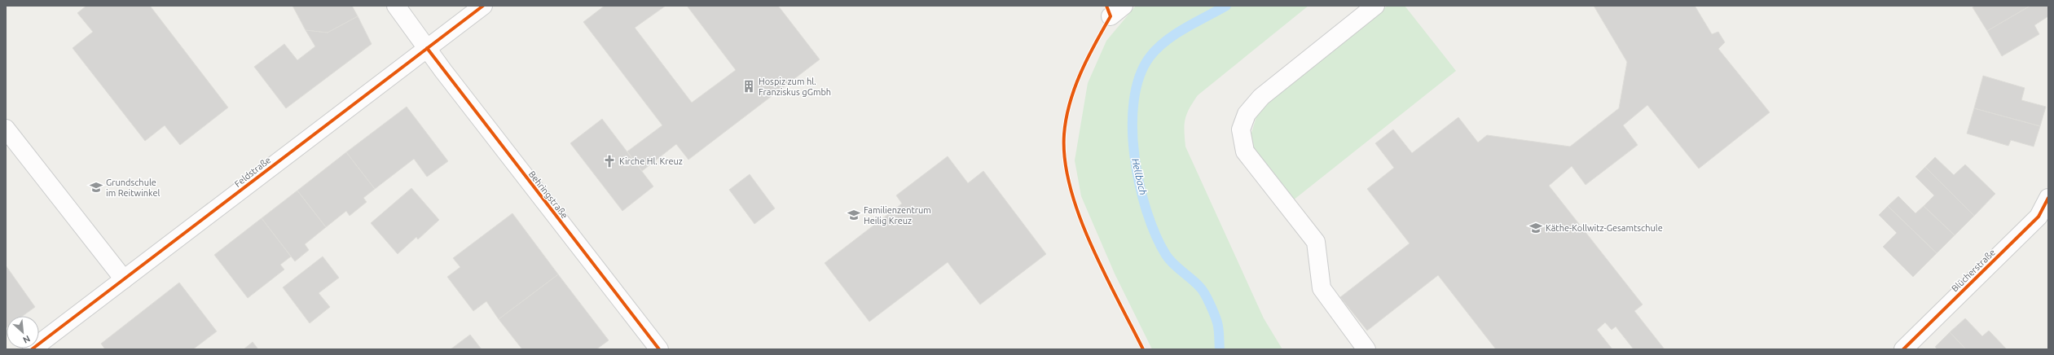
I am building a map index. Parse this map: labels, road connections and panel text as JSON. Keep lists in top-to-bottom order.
{
  "streets": {
    "street": ["Feldstraße", "Behringstraße", "Blücherstraße"]
  },
  "crossings": [
    ["Feldstraße", "Behringstraße"]
  ],
  "water": ["Hellbach"],
  "places": {
    "building": ["Hospiz zum hl. Franziskus gGmbh"],
    "church": ["Kirche Hl. Kreuz"],
    "school or university": ["Grundschule im Reitwinkel", "Familienzentrum Heilig Kreuz", "Käthe-Kollwitz-Gesamtschule"]
  },
  "north": "bottom right"
}
